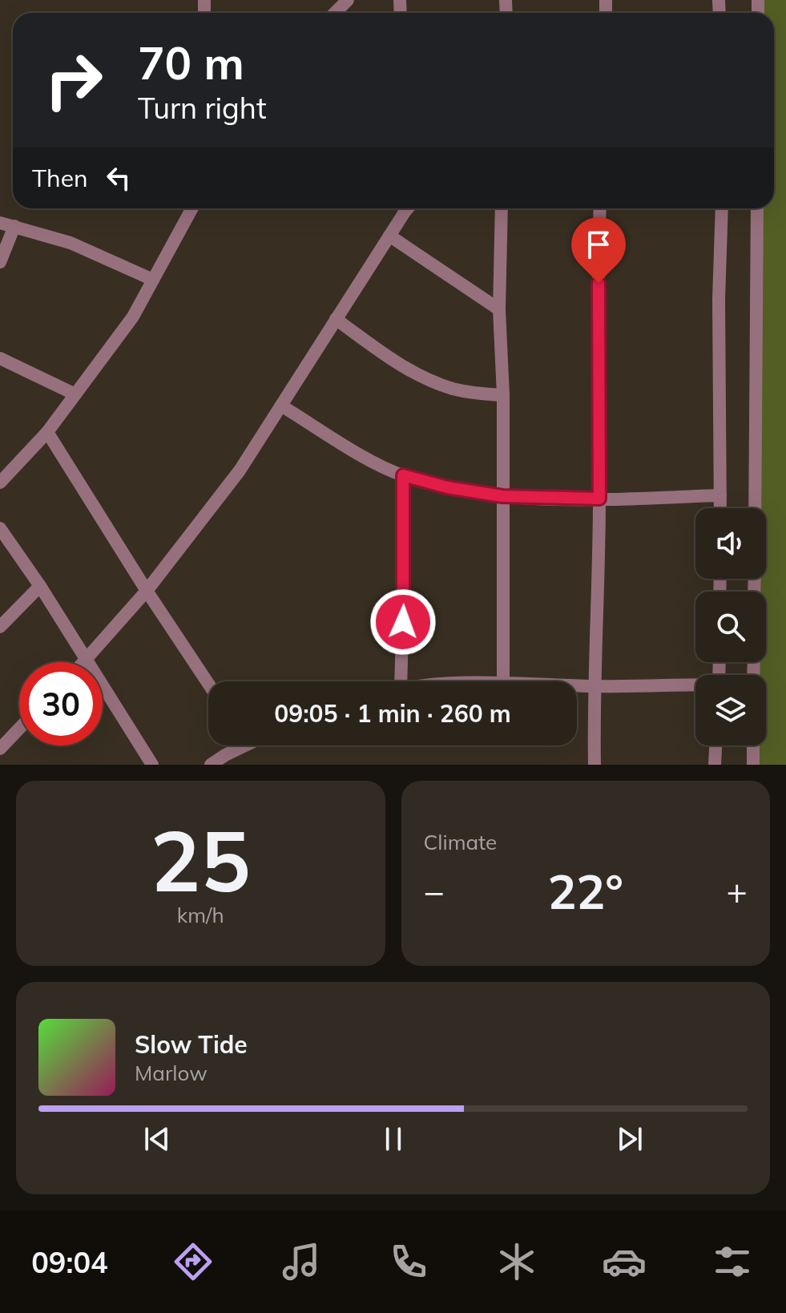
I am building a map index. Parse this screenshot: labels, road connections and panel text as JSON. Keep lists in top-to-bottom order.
{
  "page": {
    "turn": ["70 m", "Turn right"],
    "then": "Then",
    "limit": "30",
    "trip": "09:05 · 1 min · 260 m",
    "tile": [
      ["25", "km/h"],
      "Climate"
    ],
    "heat": ["−", "22°", "+"],
    "song": ["Slow Tide", "Marlow"],
    "tabs": "09:04"
  }
}
